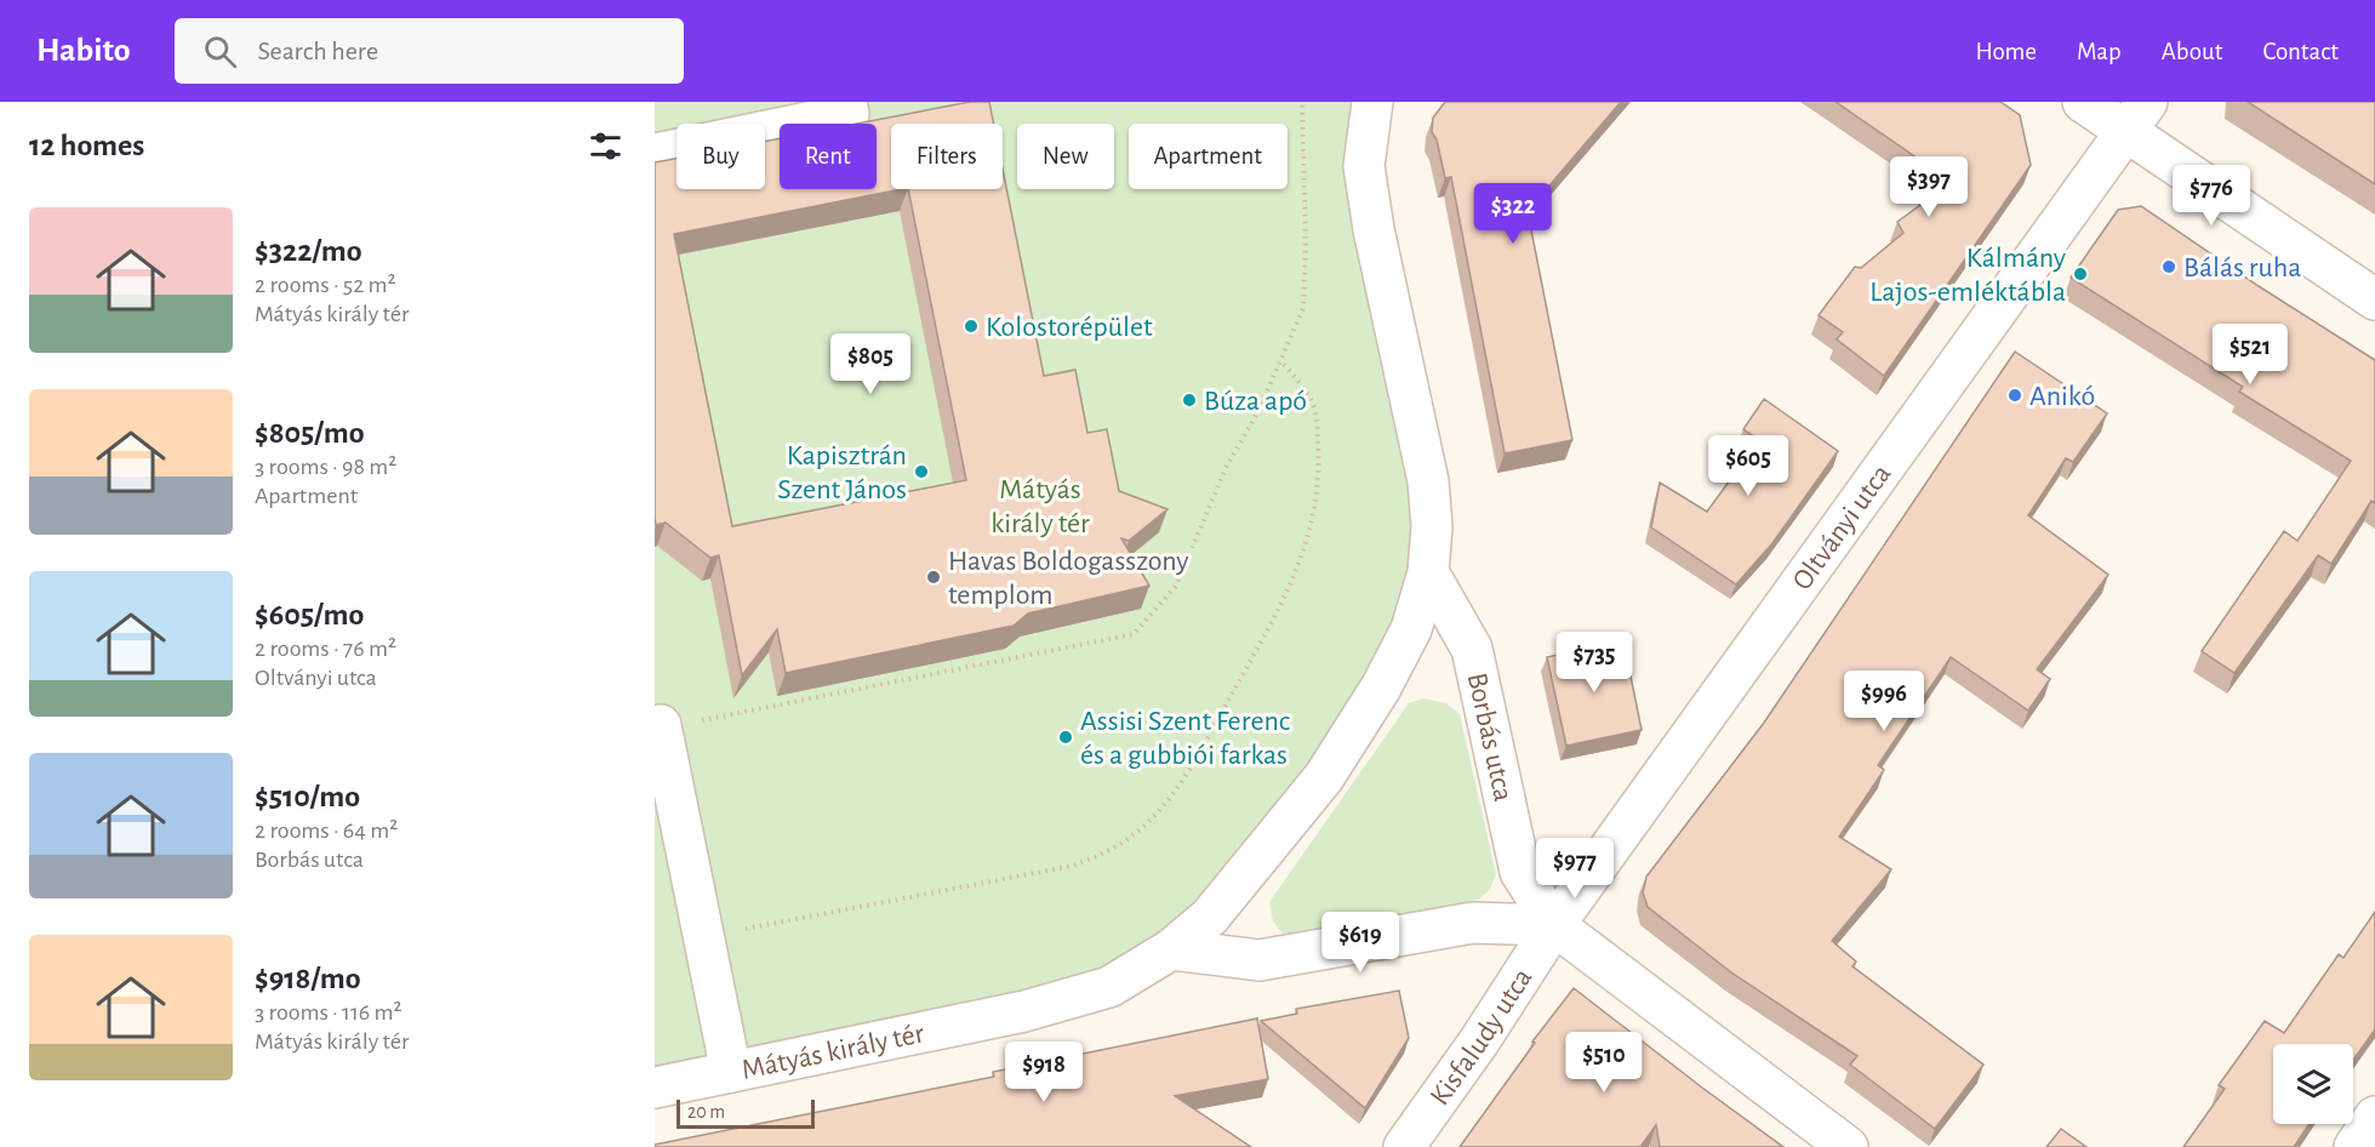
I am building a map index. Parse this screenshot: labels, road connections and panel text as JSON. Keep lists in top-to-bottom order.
{
  "streets": {
    "street": [
      "Oltványi utca",
      "Borbás utca",
      "Kisfaludy utca",
      "Mátyás király tér"
    ]
  },
  "crossings": [
    ["Oltványi utca", "Borbás utca"],
    ["Oltványi utca", "Kisfaludy utca"],
    ["Borbás utca", "Kisfaludy utca"],
    ["Borbás utca", "Mátyás király tér"]
  ],
  "parks": ["Mátyás király tér"],
  "places": [
    "Bálás ruha",
    "Kálmány Lajos-emléktábla",
    "Kolostorépület",
    "Anikó",
    "Búza apó",
    "Kapisztrán Szent János",
    "Havas Boldogasszony templom",
    "Assisi Szent Ferenc és a gubbiói farkas"
  ],
  "scale_bar": "20 m",
  "page": {
    "header": "Habito",
    "search": "Search here",
    "nav": [
      "Home",
      "Map",
      "About",
      "Contact"
    ],
    "heading": "12 homes",
    "chip": [
      "Buy",
      "Rent",
      "Filters",
      "New",
      "Apartment"
    ],
    "price": [
      "$397",
      "$776",
      "$322",
      "$521",
      "$805",
      "$605",
      "$735",
      "$996",
      "$977",
      "$619",
      "$510",
      "$918"
    ],
    "list": [
      {
        "name": "$322/mo",
        "note": "2 rooms · 52 m² · Mátyás király tér"
      },
      {
        "name": "$805/mo",
        "note": "3 rooms · 98 m² · Apartment"
      },
      {
        "name": "$605/mo",
        "note": "2 rooms · 76 m² · Oltványi utca"
      },
      {
        "name": "$510/mo",
        "note": "2 rooms · 64 m² · Borbás utca"
      },
      {
        "name": "$918/mo",
        "note": "3 rooms · 116 m² · Mátyás király tér"
      }
    ],
    "scale": "20 m"
  }
}
